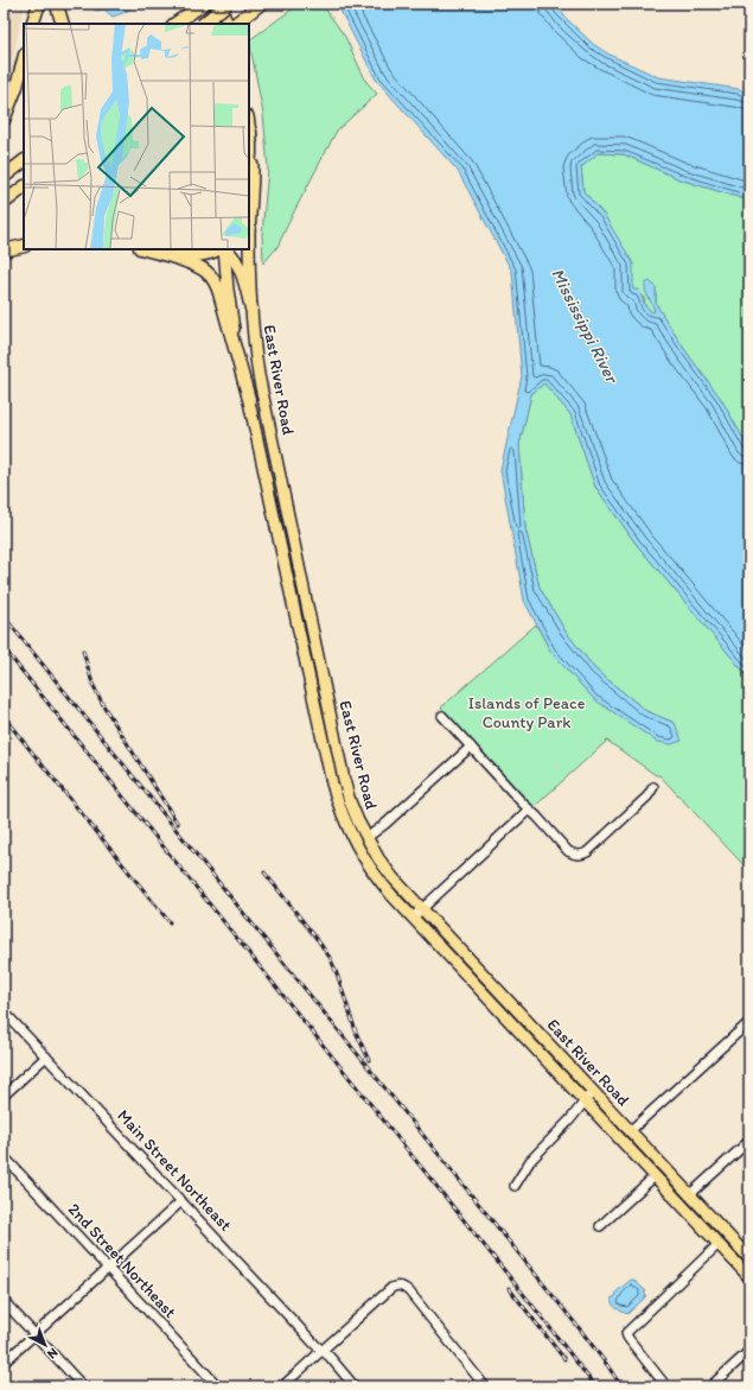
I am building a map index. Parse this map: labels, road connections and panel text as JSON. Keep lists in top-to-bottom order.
{
  "streets": {
    "main road": ["East River Road"],
    "street": ["Main Street Northeast", "2nd Street Northeast"]
  },
  "water": ["Mississippi River"],
  "parks": ["Islands of Peace County Park"],
  "north": "bottom right"
}
